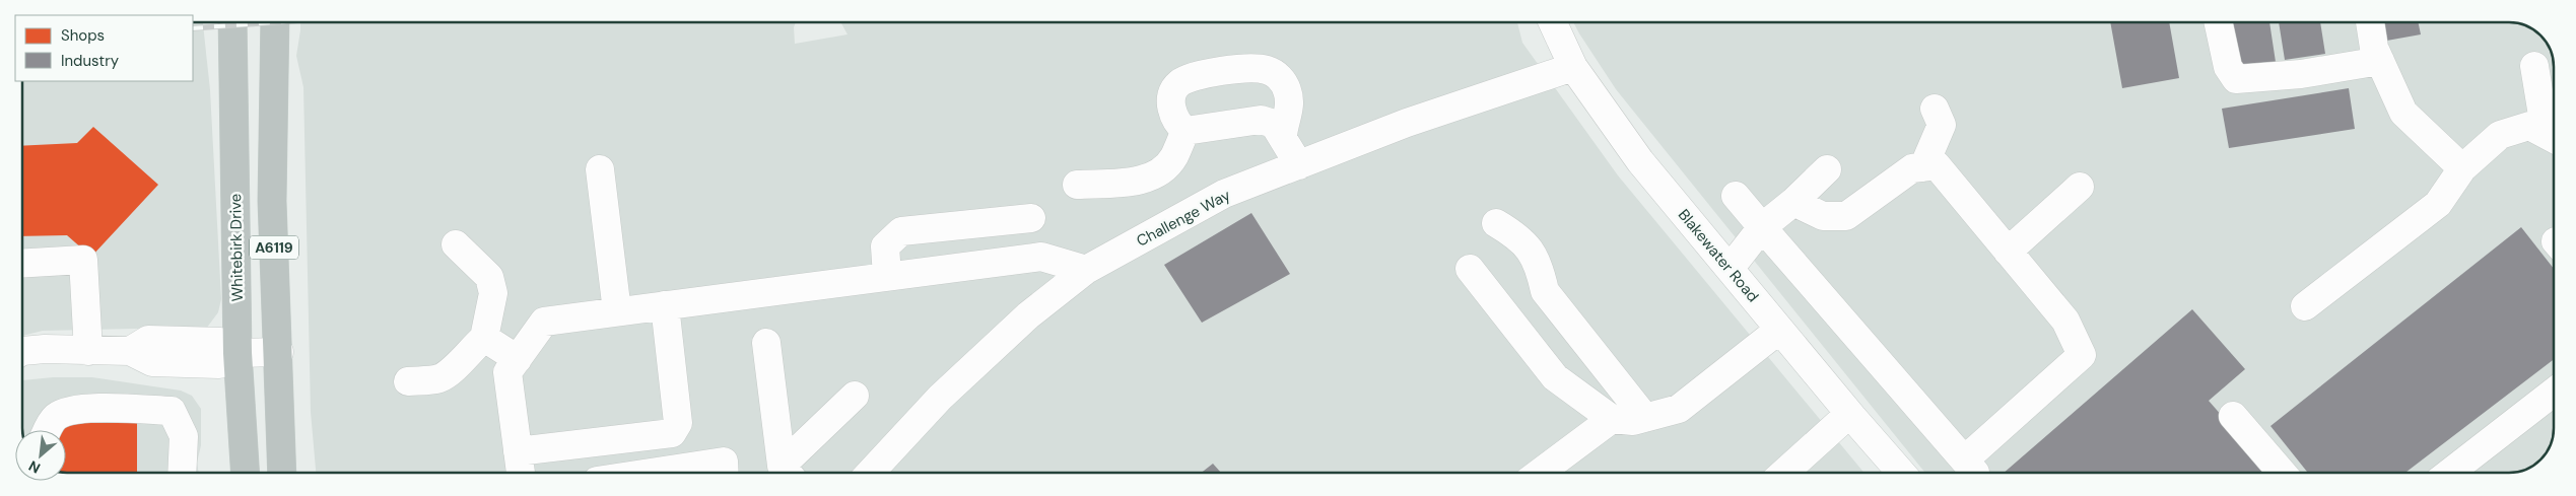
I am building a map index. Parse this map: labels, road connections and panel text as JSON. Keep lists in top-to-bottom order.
{
  "streets": {
    "highway": ["Whitebirk Drive", "A6119"],
    "street": ["Challenge Way", "Blakewater Road"]
  },
  "crossings": [
    ["Challenge Way", "Blakewater Road"]
  ],
  "legend": ["Shops", "Industry"],
  "north": "bottom left"
}
